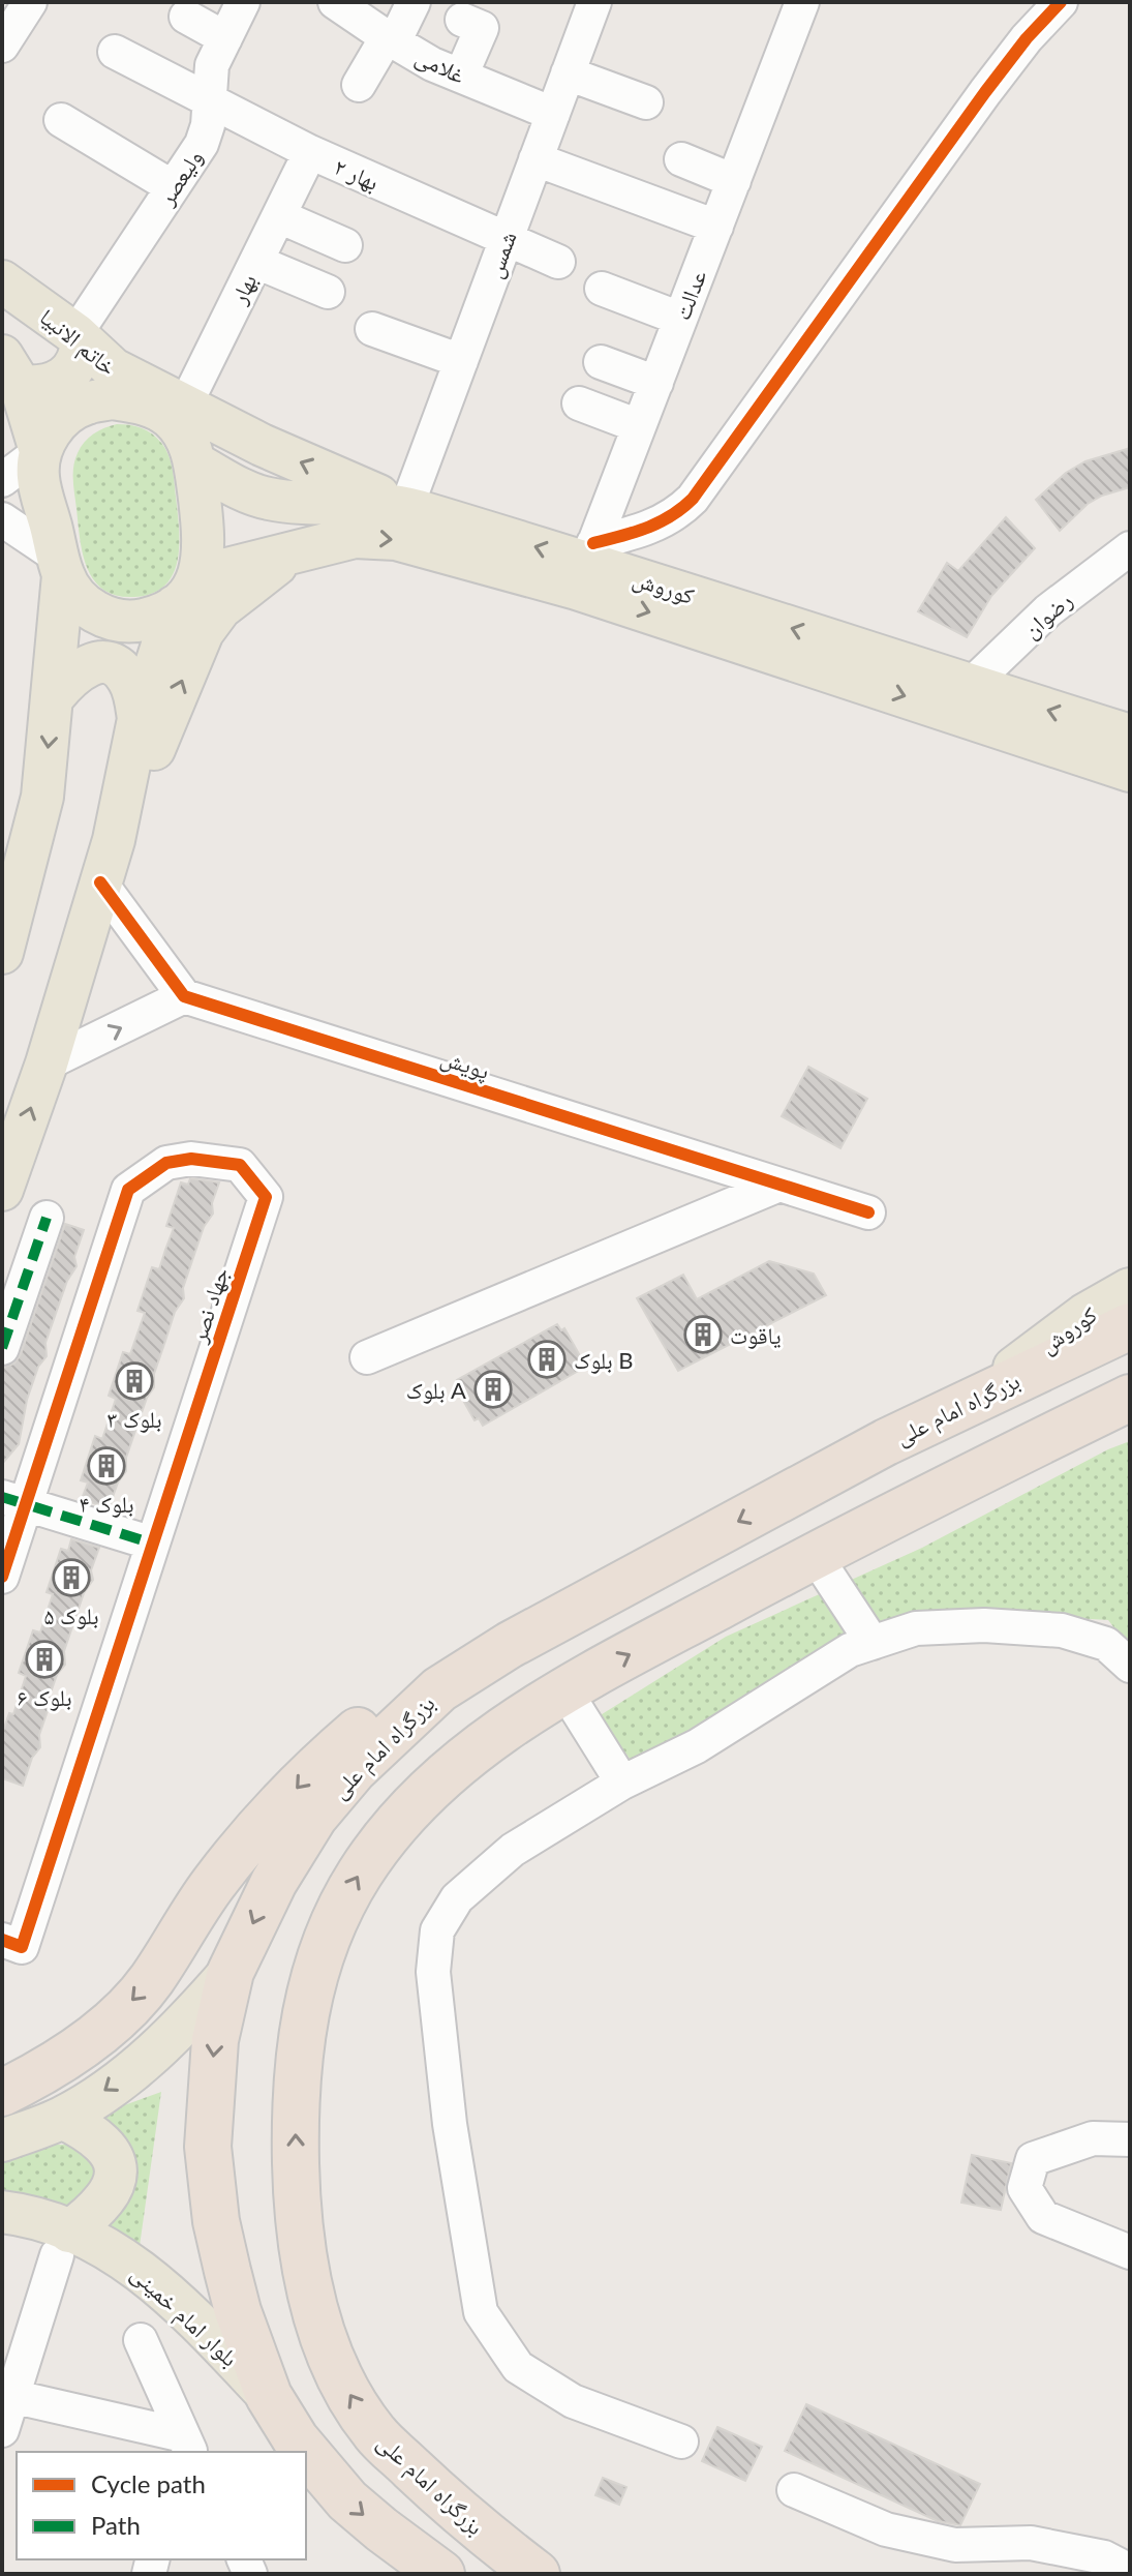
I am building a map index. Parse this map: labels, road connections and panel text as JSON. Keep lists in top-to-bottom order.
{
  "streets": {
    "highway": ["بزرگراه امام علی"],
    "main road": ["خاتم الانبیا", "کوروش", "بلوار امام خمینی"],
    "street": [
      "غلامی",
      "بهار ۲",
      "ولیعصر",
      "شمس",
      "بهار",
      "عدالت",
      "رضوان",
      "پویش",
      "جهاد نصر"
    ]
  },
  "crossings": [
    ["غلامی", "شمس"],
    ["بهار ۲", "ولیعصر"],
    ["بهار ۲", "شمس"],
    ["بهار ۲", "بهار"],
    ["ولیعصر", "خاتم الانبیا"],
    ["شمس", "کوروش"],
    ["بهار", "خاتم الانبیا"],
    ["بهار", "کوروش"],
    ["عدالت", "کوروش"],
    ["خاتم الانبیا", "کوروش"],
    ["کوروش", "رضوان"],
    ["کوروش", "بزرگراه امام علی"],
    ["بزرگراه امام علی", "بلوار امام خمینی"]
  ],
  "places": {
    "building": [
      "یاقوت",
      "بلوک B",
      "بلوک ۳",
      "بلوک A",
      "بلوک ۴",
      "بلوک ۵",
      "بلوک ۶"
    ]
  },
  "legend": ["Cycle path", "Path"]
}
